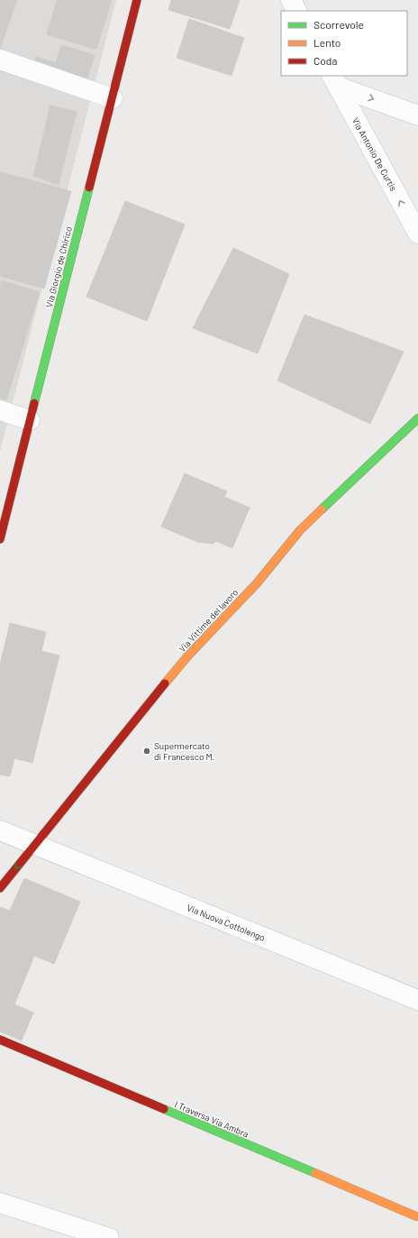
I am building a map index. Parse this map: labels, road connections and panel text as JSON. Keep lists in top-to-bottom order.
{
  "streets": {
    "street": [
      "Via Antonio De Curtis",
      "Via Giorgio de Chirico",
      "Via Vittime del lavoro",
      "Via Nuova Cottolengo",
      "I Traversa Via Ambra"
    ]
  },
  "crossings": [
    ["Via Vittime del lavoro", "Via Nuova Cottolengo"]
  ],
  "one_way": ["Via Antonio De Curtis"],
  "places": ["Supermercato di Francesco M."],
  "legend": ["Scorrevole", "Lento", "Coda"]
}
